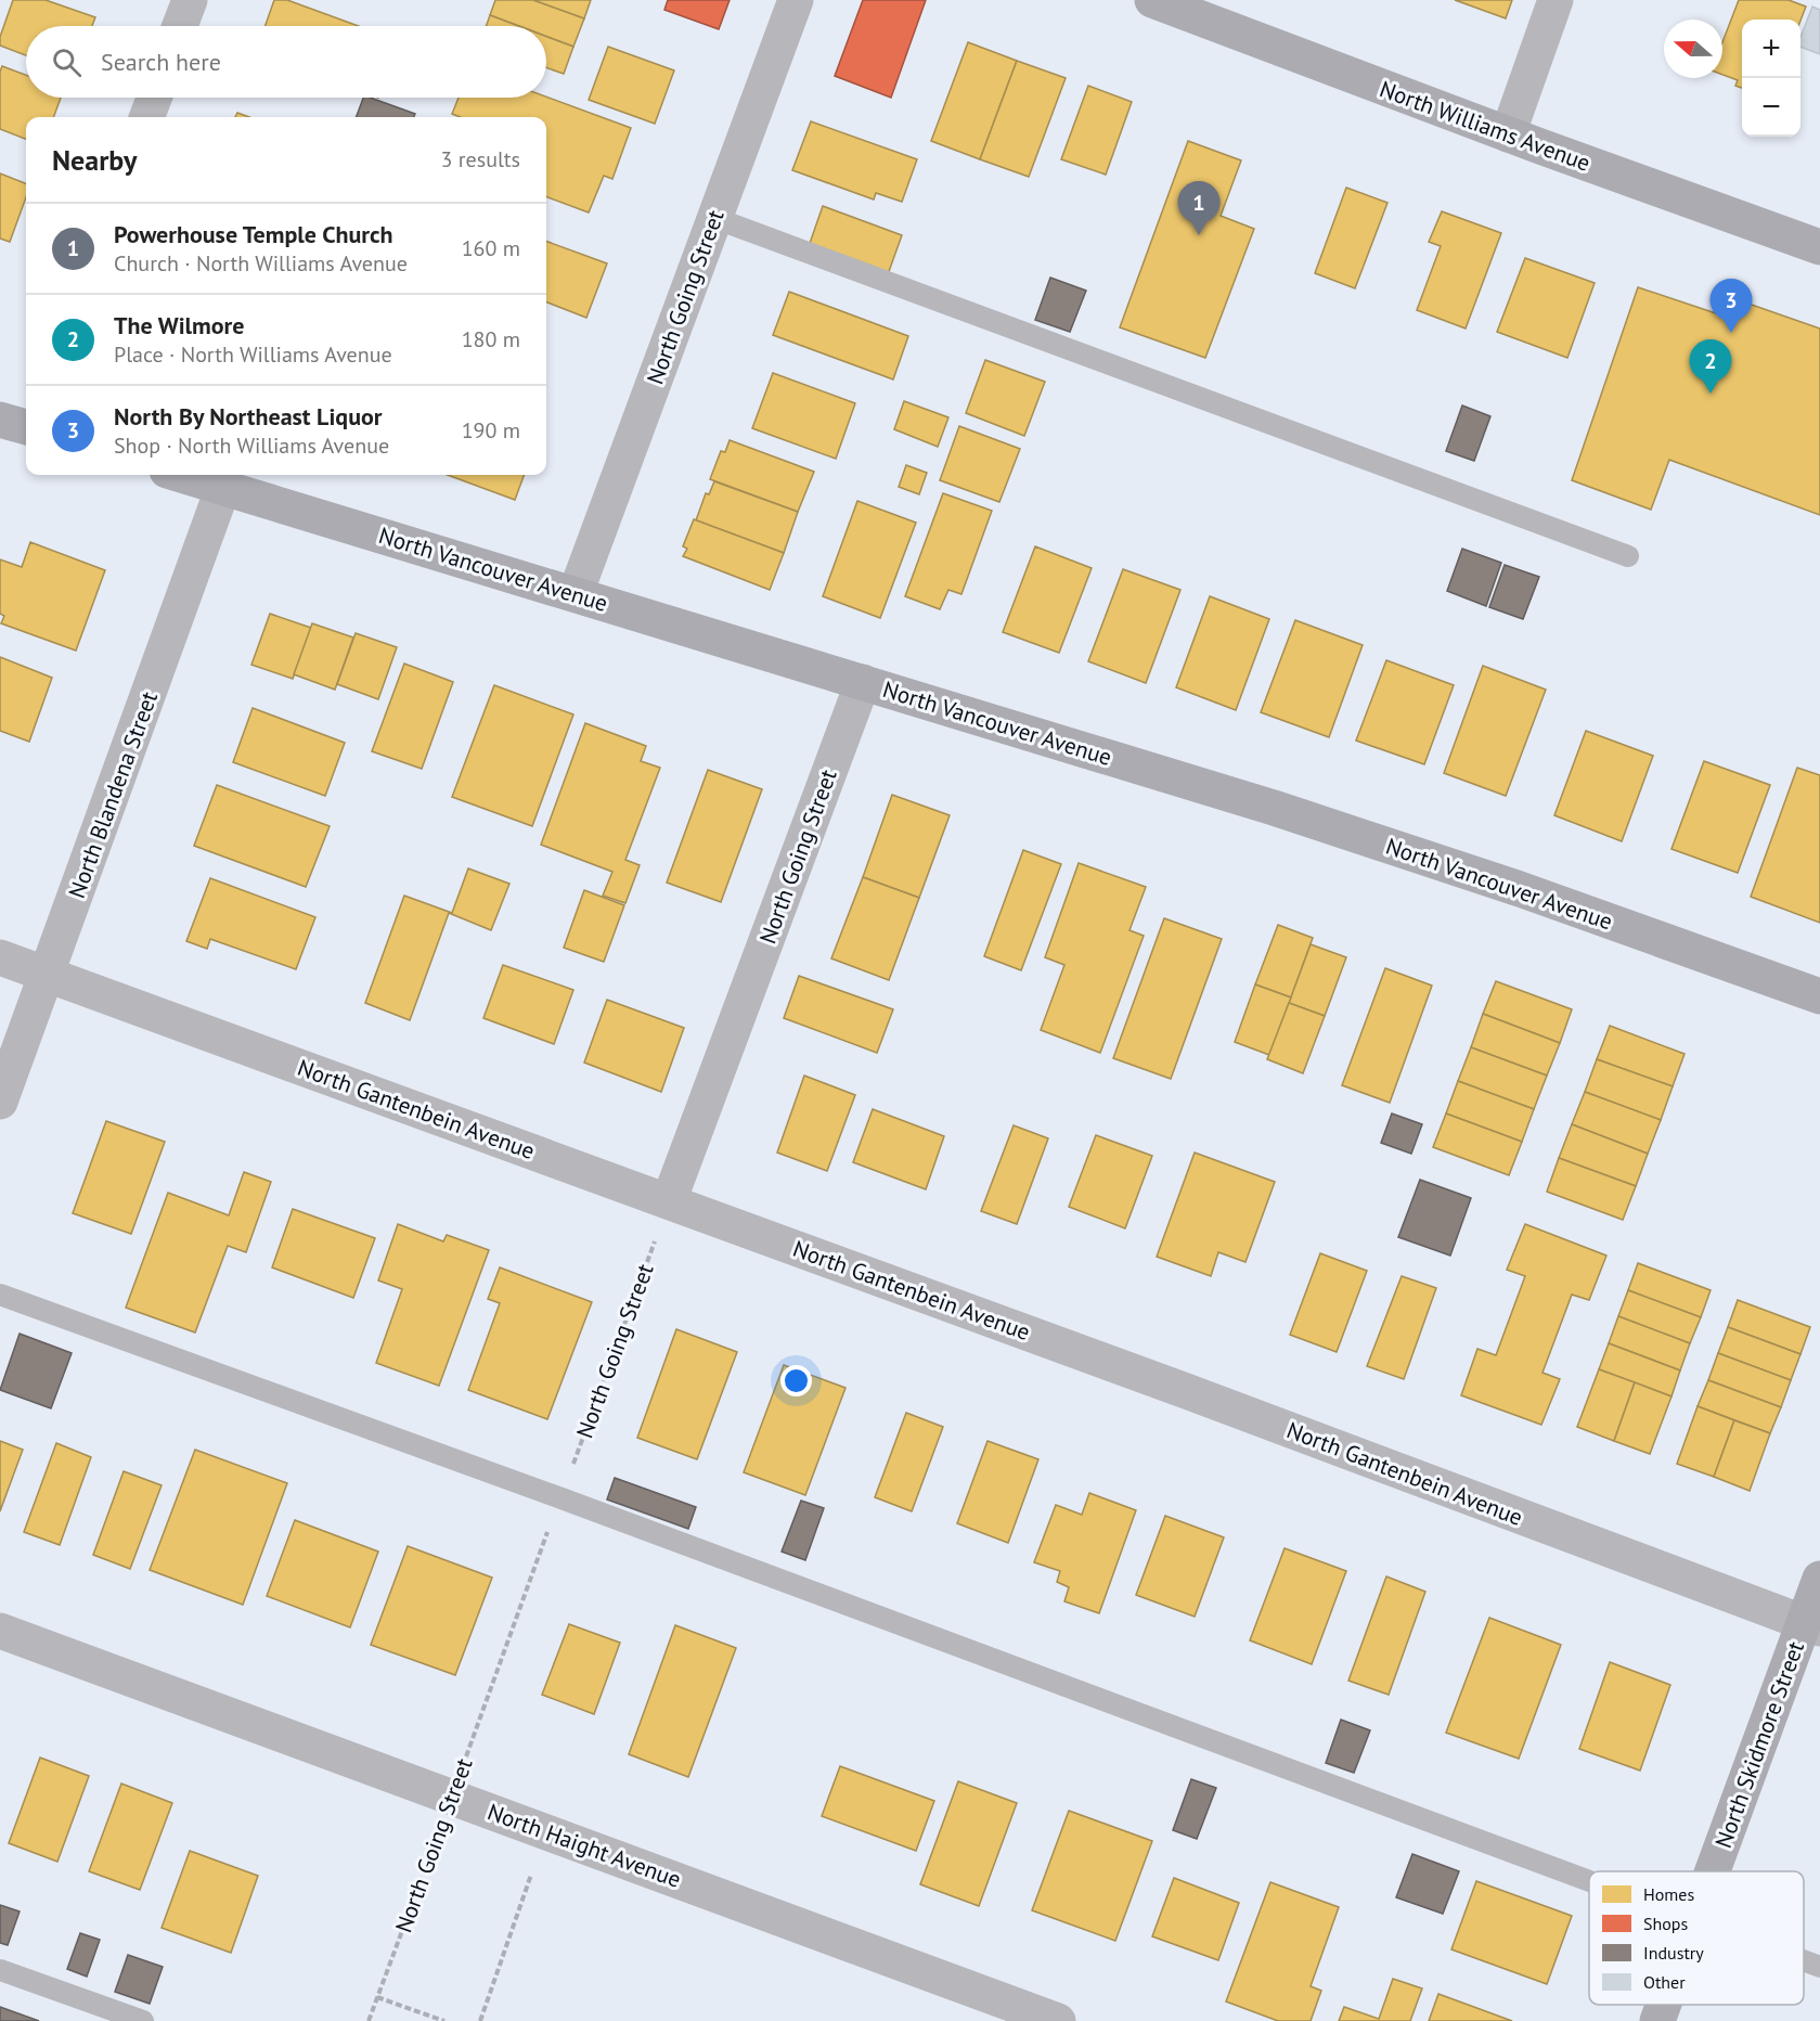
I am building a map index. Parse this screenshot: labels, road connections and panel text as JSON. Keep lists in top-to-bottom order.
{
  "streets": {
    "main road": ["North Williams Avenue", "North Vancouver Avenue", "North Skidmore Street"],
    "street": [
      "North Going Street",
      "North Blandena Street",
      "North Gantenbein Avenue",
      "North Haight Avenue"
    ]
  },
  "crossings": [
    ["North Going Street", "North Vancouver Avenue"],
    ["North Going Street", "North Gantenbein Avenue"],
    ["North Going Street", "North Haight Avenue"],
    ["North Vancouver Avenue", "North Blandena Street"],
    ["North Blandena Street", "North Gantenbein Avenue"],
    ["North Gantenbein Avenue", "North Skidmore Street"]
  ],
  "legend": [
    "Homes",
    "Shops",
    "Industry",
    "Other"
  ],
  "north": "left",
  "page": {
    "map_buttons": ["+", "−"],
    "search": "Search here",
    "heading": ["Nearby", "3 results"],
    "pins": ["1", "3", "2"],
    "list": [
      {
        "mark": "1",
        "name": "Powerhouse Temple Church",
        "note": "Church · North Williams Avenue",
        "value": "160 m"
      },
      {
        "mark": "2",
        "name": "The Wilmore",
        "note": "Place · North Williams Avenue",
        "value": "180 m"
      },
      {
        "mark": "3",
        "name": "North By Northeast Liquor",
        "note": "Shop · North Williams Avenue",
        "value": "190 m"
      }
    ]
  }
}
